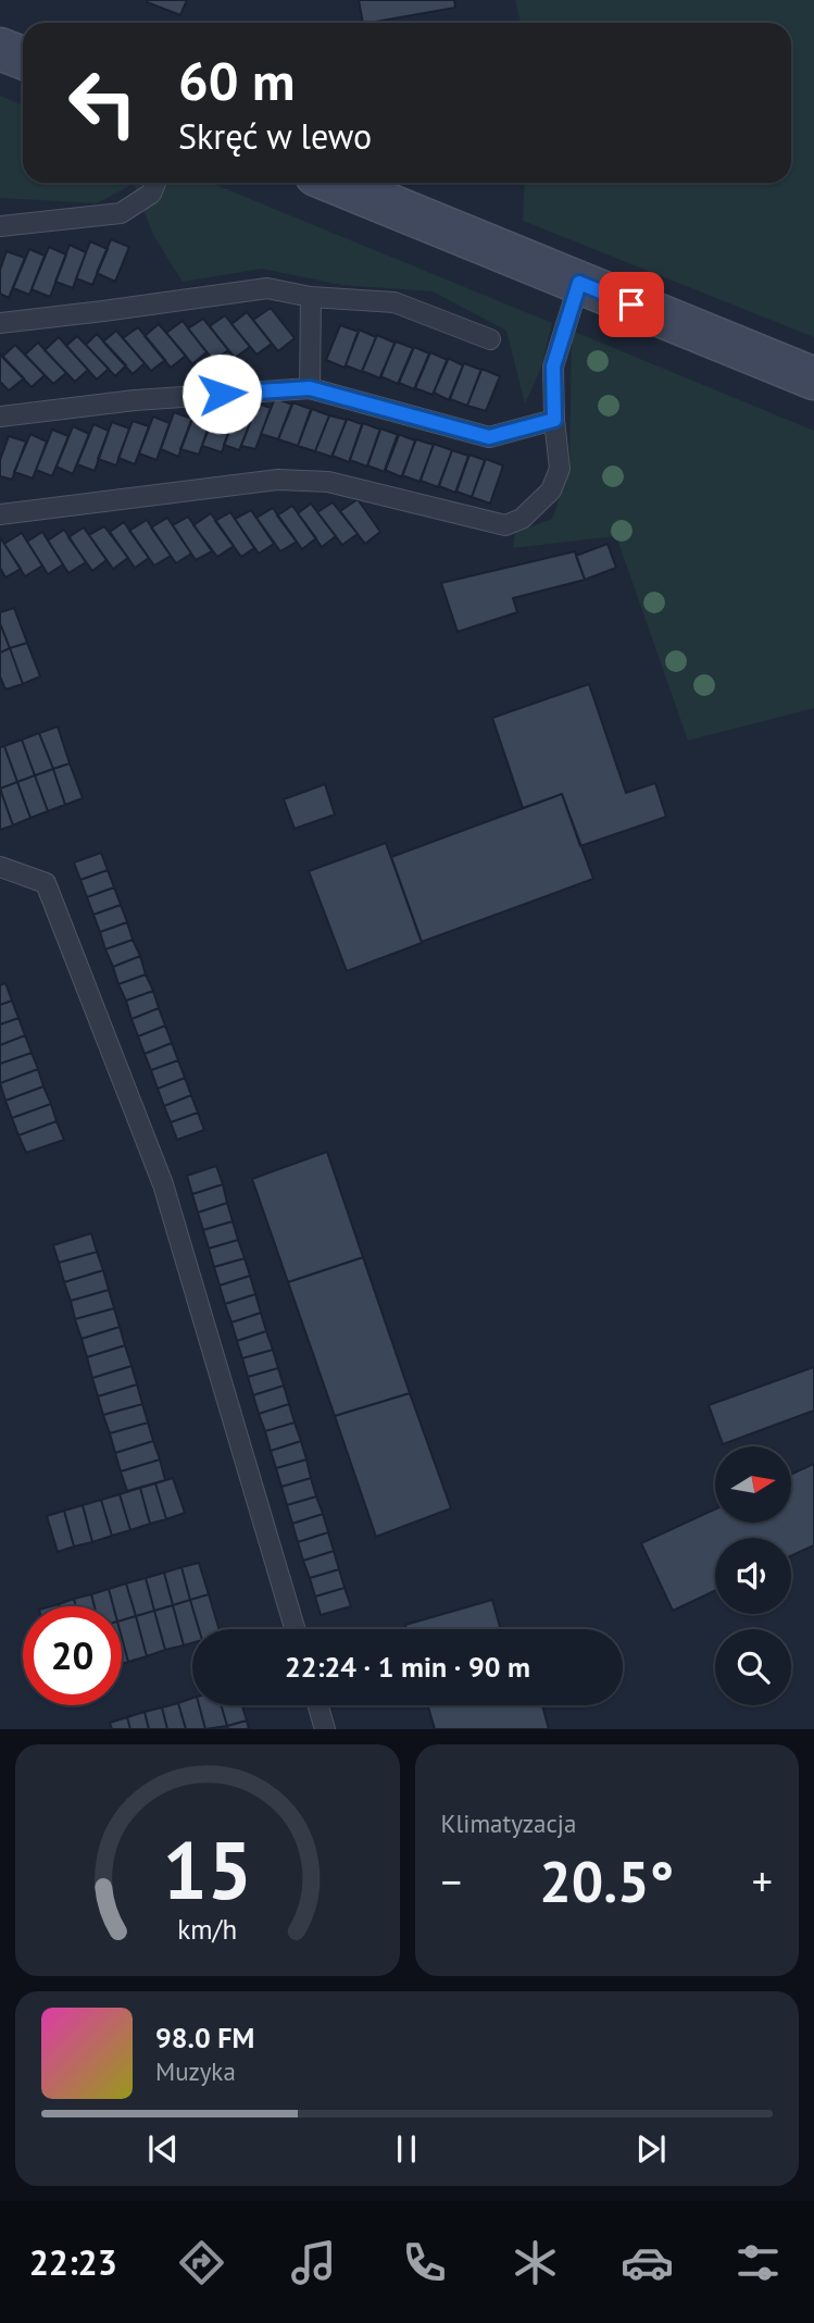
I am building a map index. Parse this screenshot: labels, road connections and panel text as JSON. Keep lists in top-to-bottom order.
{
  "north": "right",
  "page": {
    "turn": ["60 m", "Skręć w lewo"],
    "limit": "20",
    "trip": "22:24 · 1 min · 90 m",
    "tile": "Klimatyzacja",
    "heat": ["−", "20.5°", "+"],
    "song": ["98.0 FM", "Muzyka"],
    "tabs": "22:23",
    "gauge": ["15", "km/h"]
  }
}
